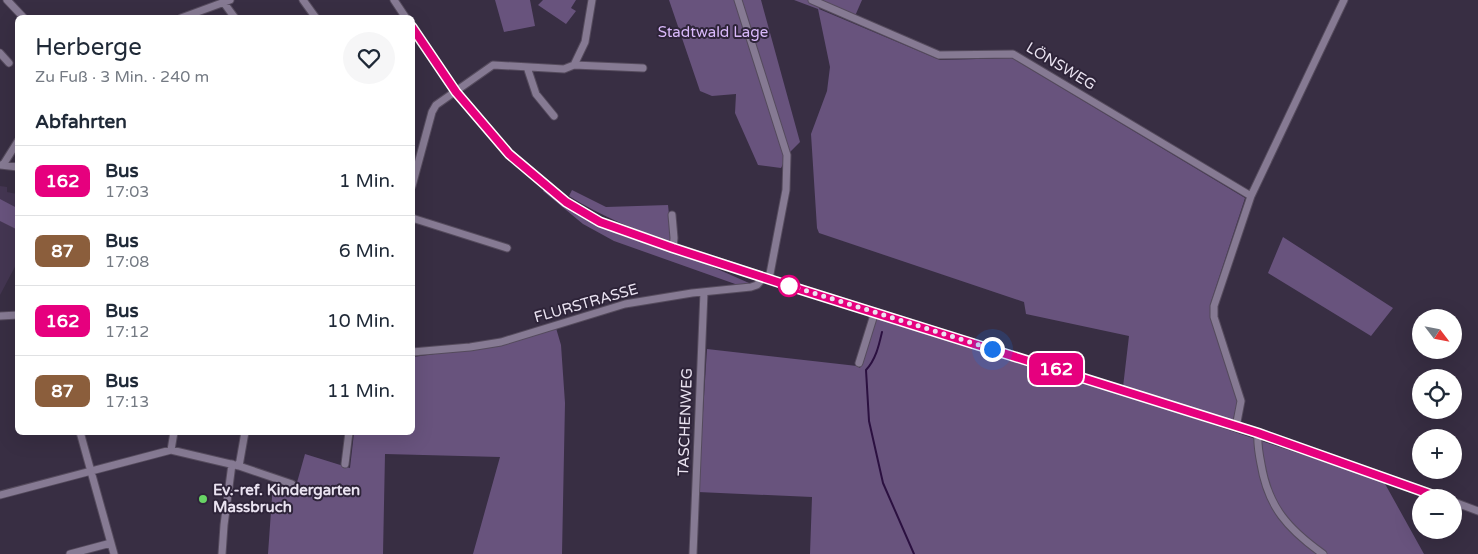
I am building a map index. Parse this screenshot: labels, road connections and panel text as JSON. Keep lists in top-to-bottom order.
{
  "streets": {
    "street": ["LÖNSWEG", "FLURSTRASSE", "TASCHENWEG"]
  },
  "crossings": [
    ["FLURSTRASSE", "TASCHENWEG"]
  ],
  "parks": ["Stadtwald Lage"],
  "places": ["Ev.-ref. Kindergarten Massbruch"],
  "lines": ["bus line 162"],
  "north": "bottom right",
  "page": {
    "on_map": "162",
    "heading": [
      ["Herberge", "Zu Fuß · 3 Min. · 240 m"],
      "Abfahrten"
    ],
    "list": [
      {
        "mark": "162",
        "name": "Bus",
        "note": "17:03",
        "value": "1 Min."
      },
      {
        "mark": "87",
        "name": "Bus",
        "note": "17:08",
        "value": "6 Min."
      },
      {
        "mark": "162",
        "name": "Bus",
        "note": "17:12",
        "value": "10 Min."
      },
      {
        "mark": "87",
        "name": "Bus",
        "note": "17:13",
        "value": "11 Min."
      }
    ],
    "map_buttons": ["+", "−"]
  }
}
